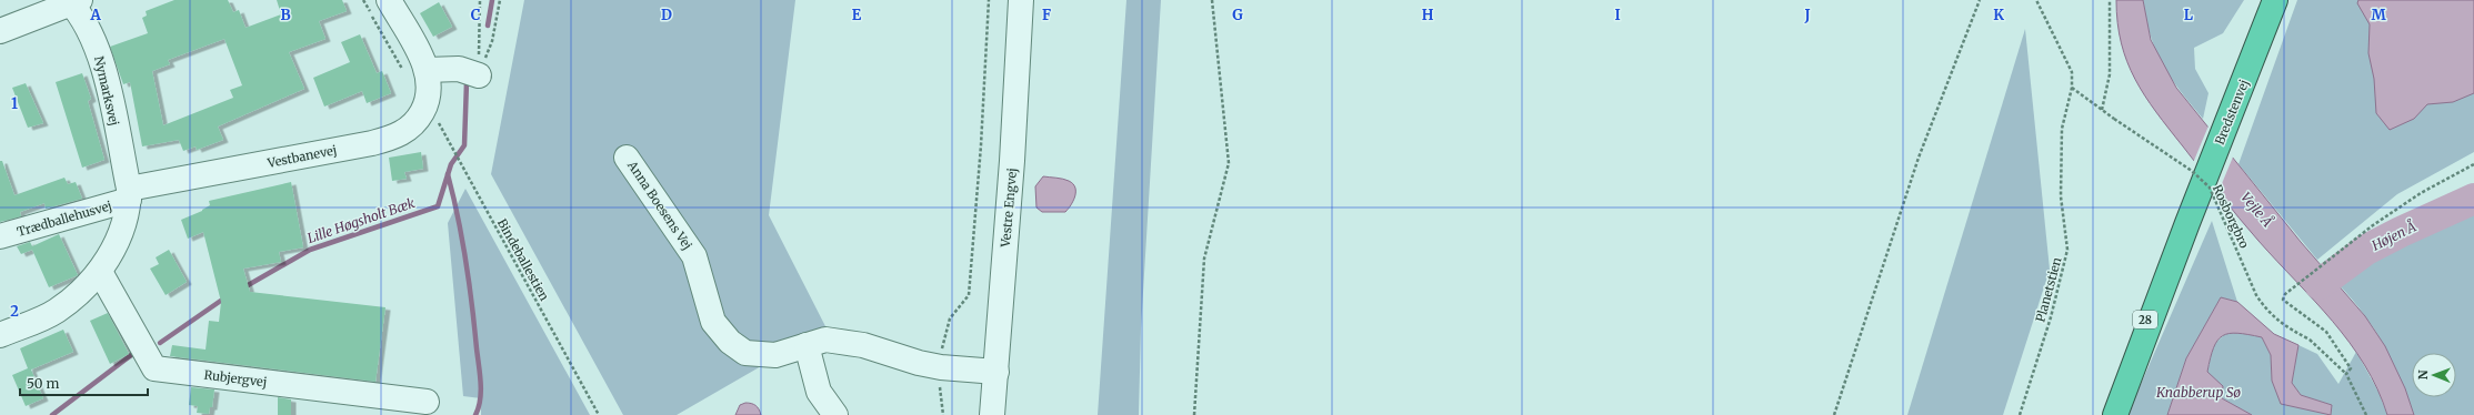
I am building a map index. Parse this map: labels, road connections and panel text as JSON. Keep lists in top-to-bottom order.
{
  "streets": {
    "highway": ["Bredstenvej", "28"],
    "street": [
      "Nymarksvej",
      "Vestbanevej",
      "Anna Boesens Vej",
      "Vestre Engvej",
      "Trædballehusvej",
      "Rubjergvej"
    ],
    "path": ["Rosborgbro", "Bindeballestien", "Planetstien"]
  },
  "crossings": [
    ["Nymarksvej", "Vestbanevej"],
    ["Nymarksvej", "Trædballehusvej"],
    ["Vestbanevej", "Trædballehusvej"],
    ["Anna Boesens Vej", "Vestre Engvej"],
    ["Rosborgbro", "Planetstien"]
  ],
  "water": [
    "Vejle Å",
    "Lille Høgsholt Bæk",
    "Højen Å",
    "Knabberup Sø"
  ],
  "scale_bar": "50 m",
  "north": "left",
  "grid": {
    "columns": [
      "A",
      "B",
      "C",
      "D",
      "E",
      "F",
      "G",
      "H",
      "I",
      "J",
      "K",
      "L",
      "M"
    ],
    "rows": ["1", "2"]
  }
}
